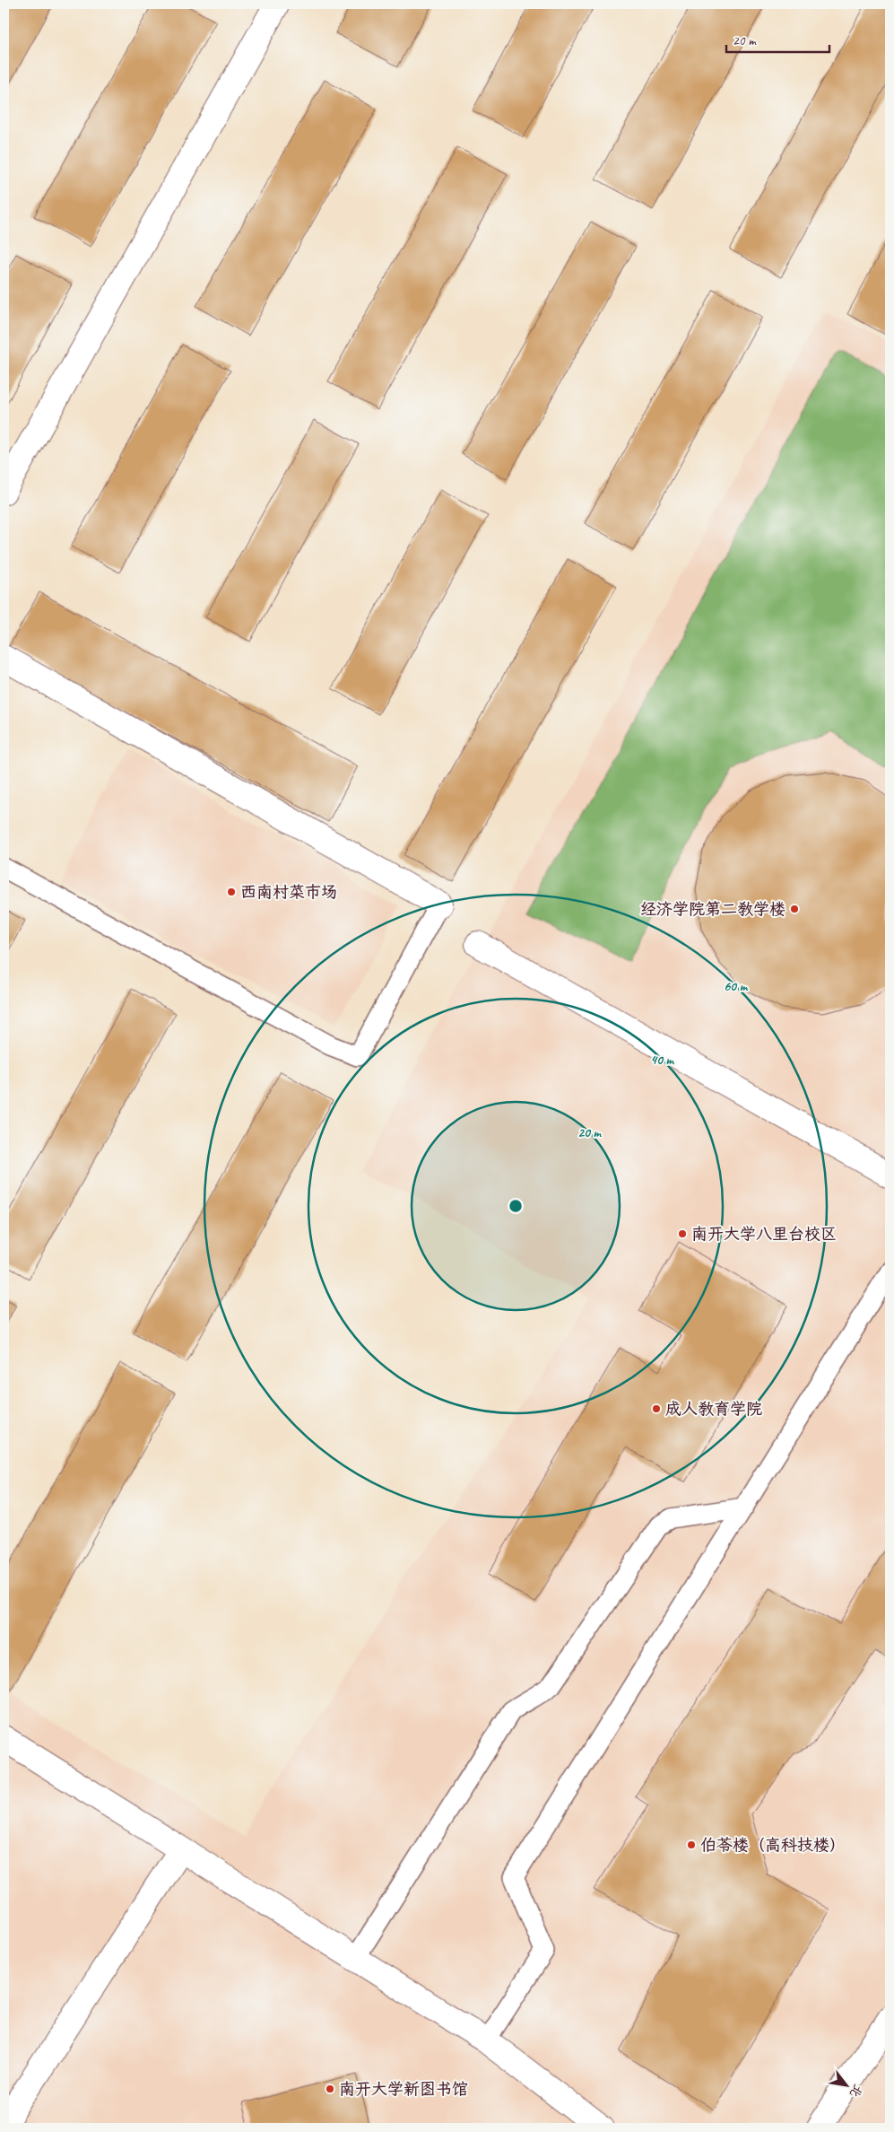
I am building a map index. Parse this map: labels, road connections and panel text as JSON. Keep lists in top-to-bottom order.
{
  "places": [
    "西南村菜市场",
    "经济学院第二教学楼",
    "南开大学八里台校区",
    "成人教育学院",
    "伯苓楼（高科技楼）",
    "南开大学新图书馆"
  ],
  "scale_bar": "20 m",
  "north": "bottom right",
  "rings": ["60 m", "40 m", "20 m"]
}
